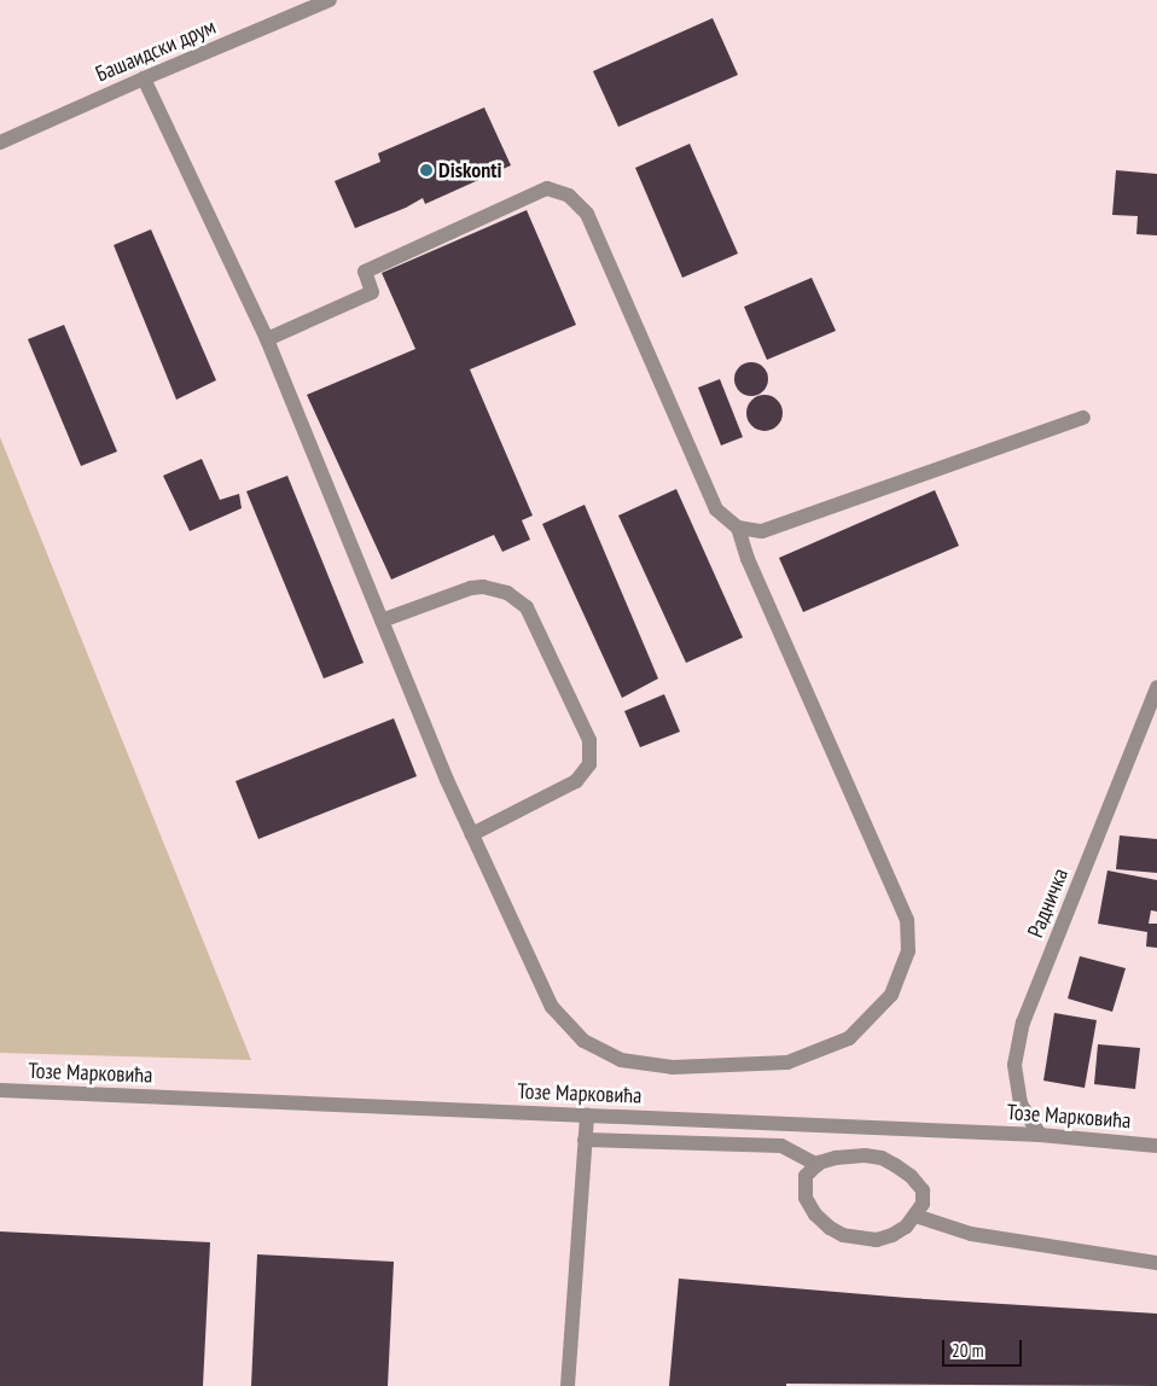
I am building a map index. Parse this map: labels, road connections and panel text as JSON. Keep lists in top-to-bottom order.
{
  "streets": {
    "street": ["Башаидски друм", "Радничка", "Тозе Марковића"]
  },
  "crossings": [
    ["Радничка", "Тозе Марковића"]
  ],
  "places": ["Diskonti"],
  "scale_bar": "20 m"
}
